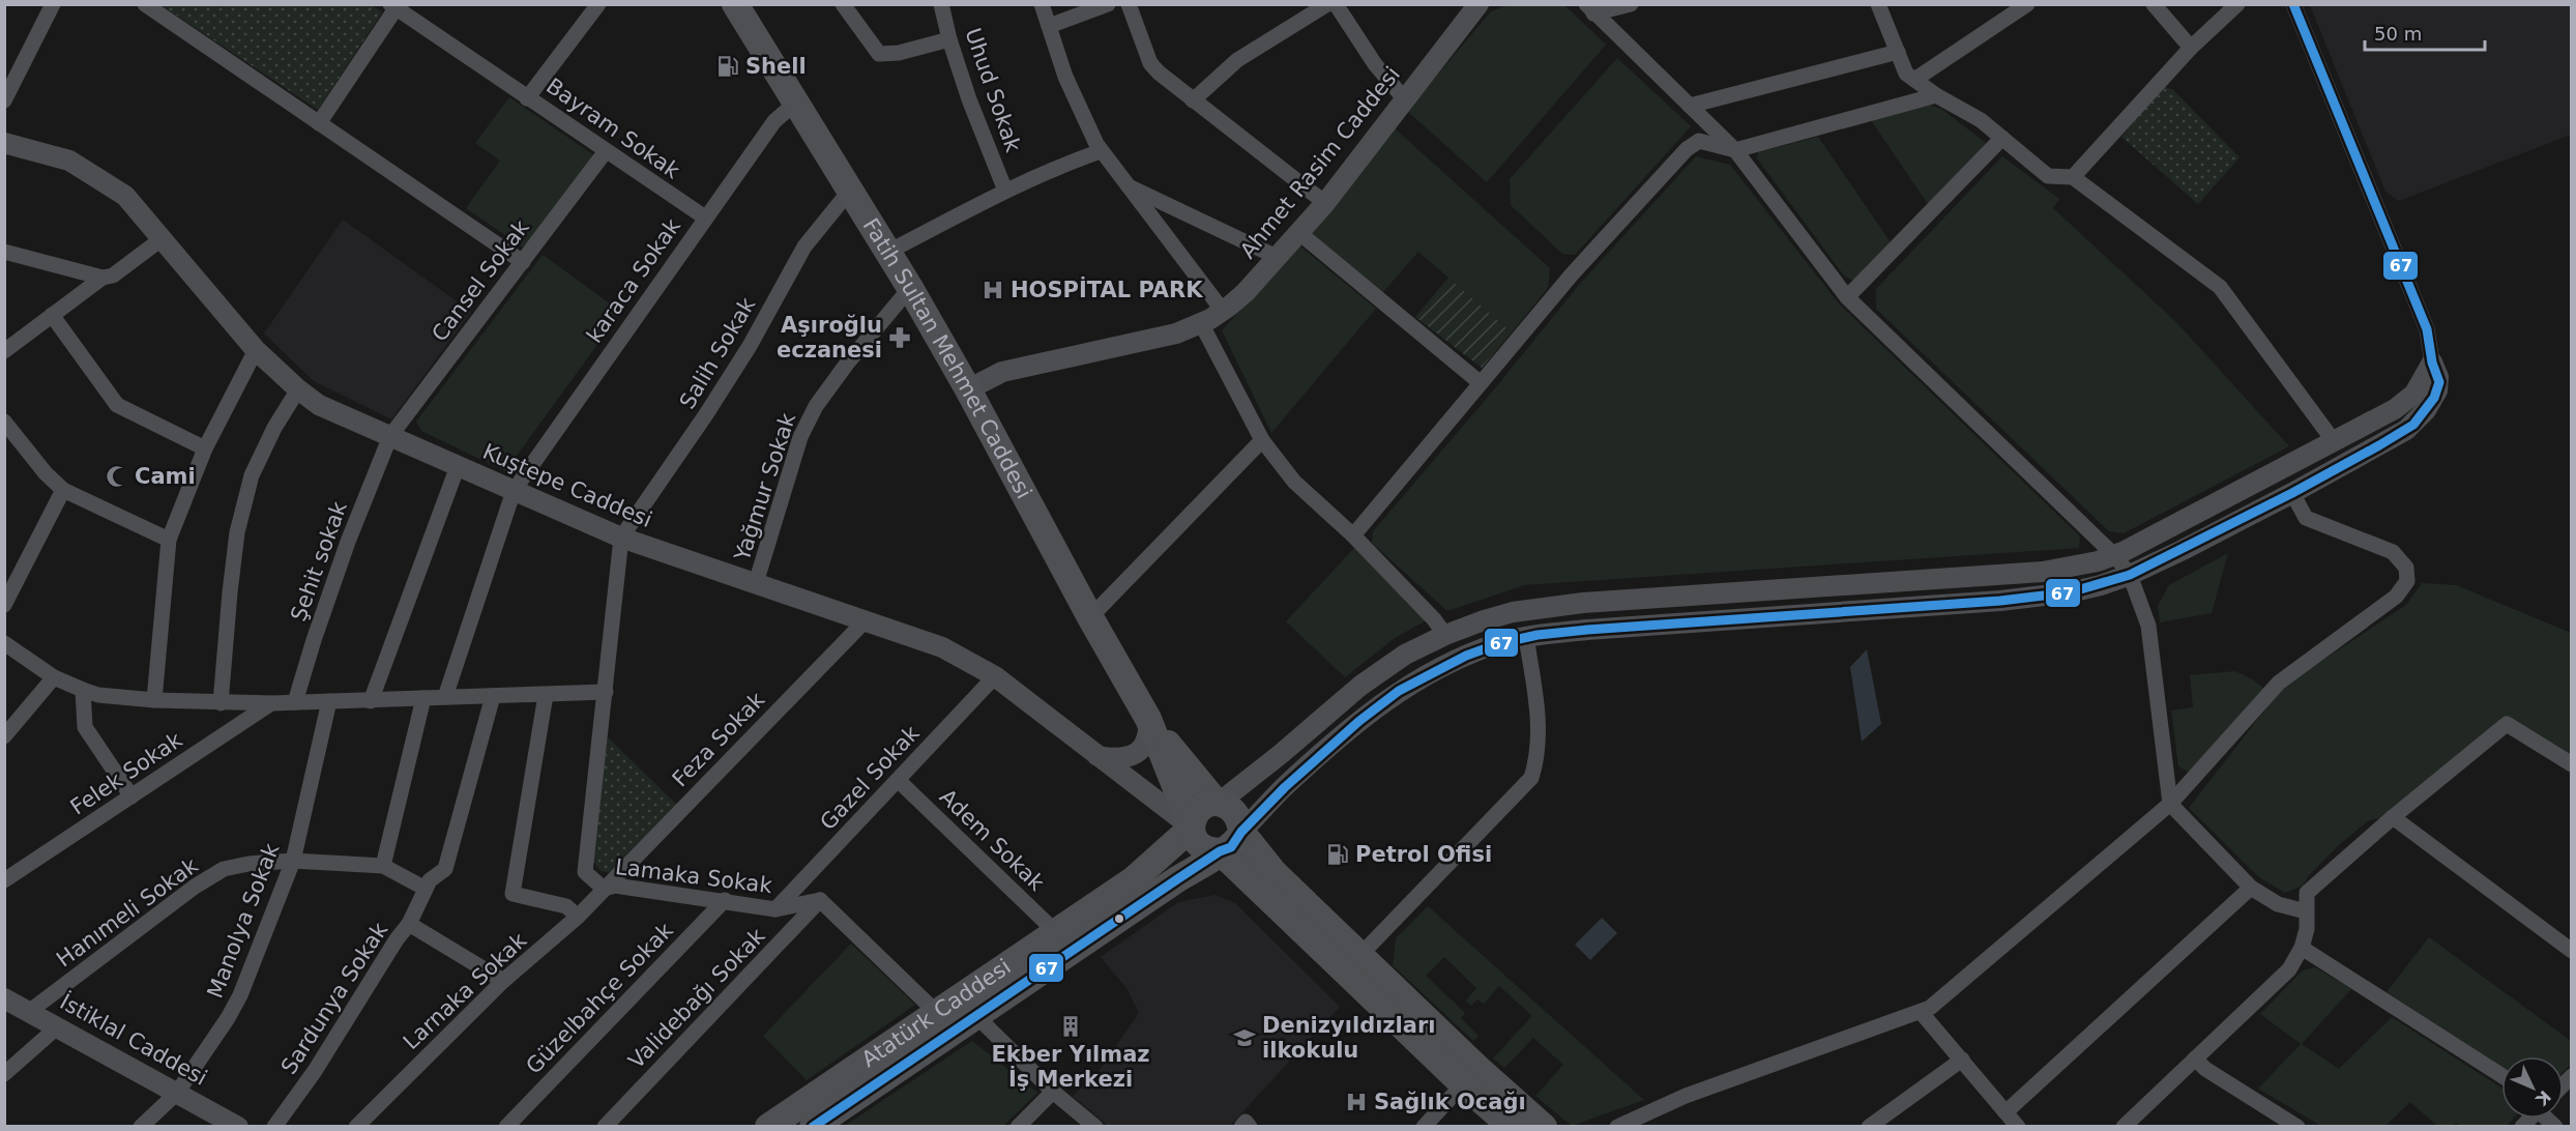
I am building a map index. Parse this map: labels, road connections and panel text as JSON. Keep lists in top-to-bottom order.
{
  "streets": {
    "main road": ["Fatih Sultan Mehmet Caddesi", "Atatürk Caddesi"],
    "street": [
      "Uhud Sokak",
      "Bayram Sokak",
      "Ahmet Rasim Caddesi",
      "Cansel Sokak",
      "karaca Sokak",
      "Salih Sokak",
      "Kuştepe Caddesi",
      "Yağmur Sokak",
      "Şehit sokak",
      "Feza Sokak",
      "Felek Sokak",
      "Gazel Sokak",
      "Adem Sokak",
      "Lamaka Sokak",
      "Hanımeli Sokak",
      "Manolya Sokak",
      "Larnaka Sokak",
      "Sardunya Sokak",
      "Güzelbahçe Sokak",
      "Validebağı Sokak",
      "İstiklal Caddesi"
    ]
  },
  "crossings": [
    ["Bayram Sokak", "Cansel Sokak"],
    ["Bayram Sokak", "karaca Sokak"],
    ["Ahmet Rasim Caddesi", "Fatih Sultan Mehmet Caddesi"],
    ["Cansel Sokak", "Kuştepe Caddesi"],
    ["Cansel Sokak", "Şehit sokak"],
    ["karaca Sokak", "Fatih Sultan Mehmet Caddesi"],
    ["karaca Sokak", "Kuştepe Caddesi"],
    ["Salih Sokak", "Fatih Sultan Mehmet Caddesi"],
    ["Salih Sokak", "Kuştepe Caddesi"],
    ["Fatih Sultan Mehmet Caddesi", "Kuştepe Caddesi"],
    ["Fatih Sultan Mehmet Caddesi", "Yağmur Sokak"],
    ["Fatih Sultan Mehmet Caddesi", "Atatürk Caddesi"],
    ["Kuştepe Caddesi", "Yağmur Sokak"],
    ["Kuştepe Caddesi", "Şehit sokak"],
    ["Kuştepe Caddesi", "Feza Sokak"],
    ["Kuştepe Caddesi", "Gazel Sokak"],
    ["Kuştepe Caddesi", "Atatürk Caddesi"],
    ["Feza Sokak", "Lamaka Sokak"],
    ["Feza Sokak", "Larnaka Sokak"],
    ["Gazel Sokak", "Adem Sokak"],
    ["Gazel Sokak", "Lamaka Sokak"],
    ["Adem Sokak", "Atatürk Caddesi"],
    ["Lamaka Sokak", "Larnaka Sokak"],
    ["Lamaka Sokak", "Güzelbahçe Sokak"],
    ["Lamaka Sokak", "Validebağı Sokak"],
    ["Hanımeli Sokak", "Manolya Sokak"],
    ["Hanımeli Sokak", "İstiklal Caddesi"],
    ["Manolya Sokak", "İstiklal Caddesi"],
    ["Larnaka Sokak", "Sardunya Sokak"]
  ],
  "places": {
    "fuel station": ["Shell", "Petrol Ofisi"],
    "hospital": ["HOSPİTAL PARK", "Sağlık Ocağı"],
    "pharmacy": ["Aşıroğlu eczanesi"],
    "mosque": ["Cami"],
    "building": ["Ekber Yılmaz İş Merkezi"],
    "school or university": ["Denizyıldızları ilkokulu"]
  },
  "lines": ["transit line 67"],
  "scale_bar": "50 m",
  "north": "bottom right"
}
